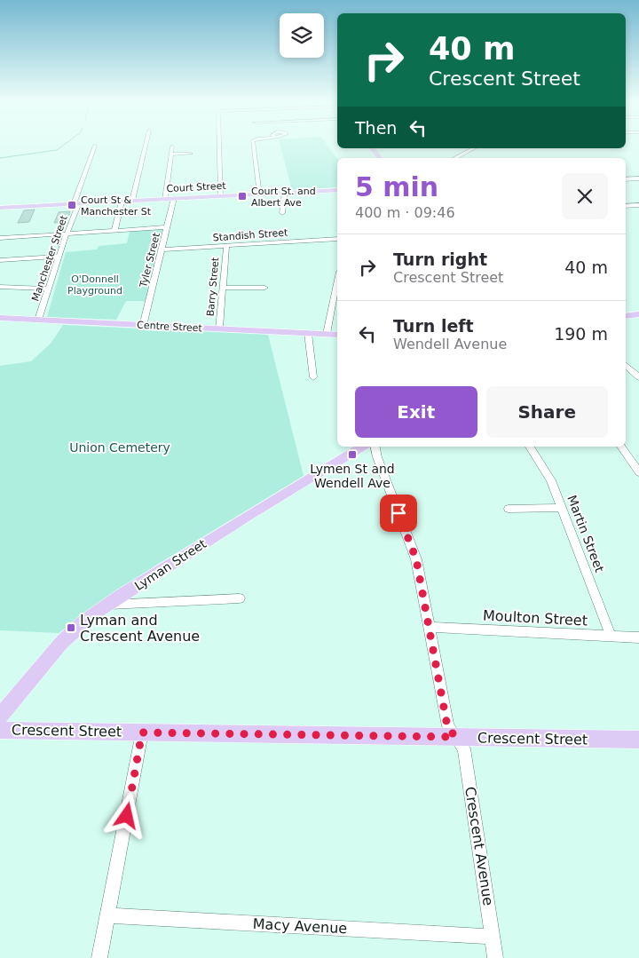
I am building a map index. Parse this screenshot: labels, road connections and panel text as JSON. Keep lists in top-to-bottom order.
{
  "streets": {
    "main road": [
      "Court Street",
      "Centre Street",
      "Lyman Street",
      "Crescent Street"
    ],
    "street": [
      "Standish Street",
      "Manchester Street",
      "Tyler Street",
      "Barry Street",
      "Martin Street",
      "Moulton Street",
      "Crescent Avenue",
      "Macy Avenue"
    ]
  },
  "crossings": [
    ["Court Street", "Manchester Street"],
    ["Court Street", "Tyler Street"],
    ["Standish Street", "Tyler Street"],
    ["Standish Street", "Barry Street"],
    ["Manchester Street", "Centre Street"],
    ["Tyler Street", "Centre Street"],
    ["Barry Street", "Centre Street"],
    ["Martin Street", "Moulton Street"],
    ["Moulton Street", "Crescent Avenue"],
    ["Crescent Street", "Crescent Avenue"],
    ["Crescent Avenue", "Macy Avenue"]
  ],
  "parks": ["O'Donnell Playground", "Union Cemetery"],
  "places": {
    "transit": [
      "Court St. and Albert Ave",
      "Court St & Manchester St",
      "Lymen St and Wendell Ave",
      "Lyman and Crescent Avenue"
    ]
  },
  "page": {
    "turn": ["40 m", "Crescent Street"],
    "then": "Then",
    "heading": ["5 min", "400 m · 09:46"],
    "list": [
      {
        "name": "Turn right",
        "note": "Crescent Street",
        "value": "40 m"
      },
      {
        "name": "Turn left",
        "note": "Wendell Avenue",
        "value": "190 m"
      }
    ],
    "buttons": ["Exit", "Share"]
  }
}
